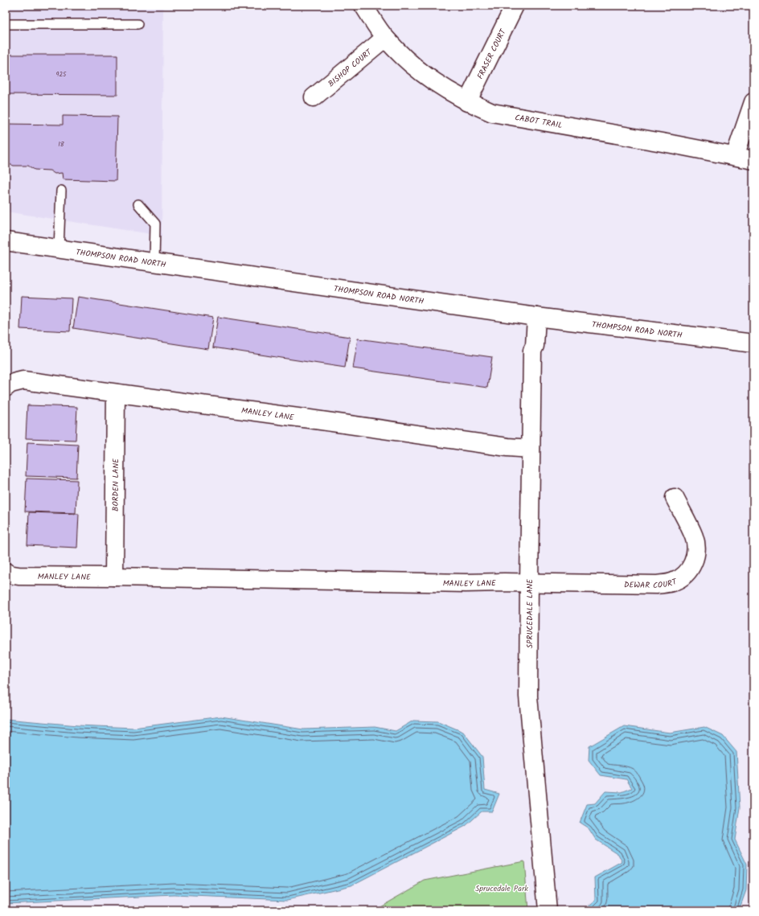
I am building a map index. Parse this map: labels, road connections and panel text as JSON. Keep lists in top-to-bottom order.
{
  "streets": {
    "street": [
      "FRASER COURT",
      "BISHOP COURT",
      "CABOT TRAIL",
      "THOMPSON ROAD NORTH",
      "MANLEY LANE",
      "BORDEN LANE",
      "DEWAR COURT",
      "SPRUCEDALE LANE"
    ]
  },
  "crossings": [
    ["FRASER COURT", "CABOT TRAIL"],
    ["BISHOP COURT", "CABOT TRAIL"],
    ["THOMPSON ROAD NORTH", "SPRUCEDALE LANE"],
    ["MANLEY LANE", "BORDEN LANE"],
    ["MANLEY LANE", "DEWAR COURT"],
    ["MANLEY LANE", "SPRUCEDALE LANE"],
    ["DEWAR COURT", "SPRUCEDALE LANE"]
  ],
  "parks": ["Sprucedale Park"],
  "house_numbers": ["925", "18"]
}
